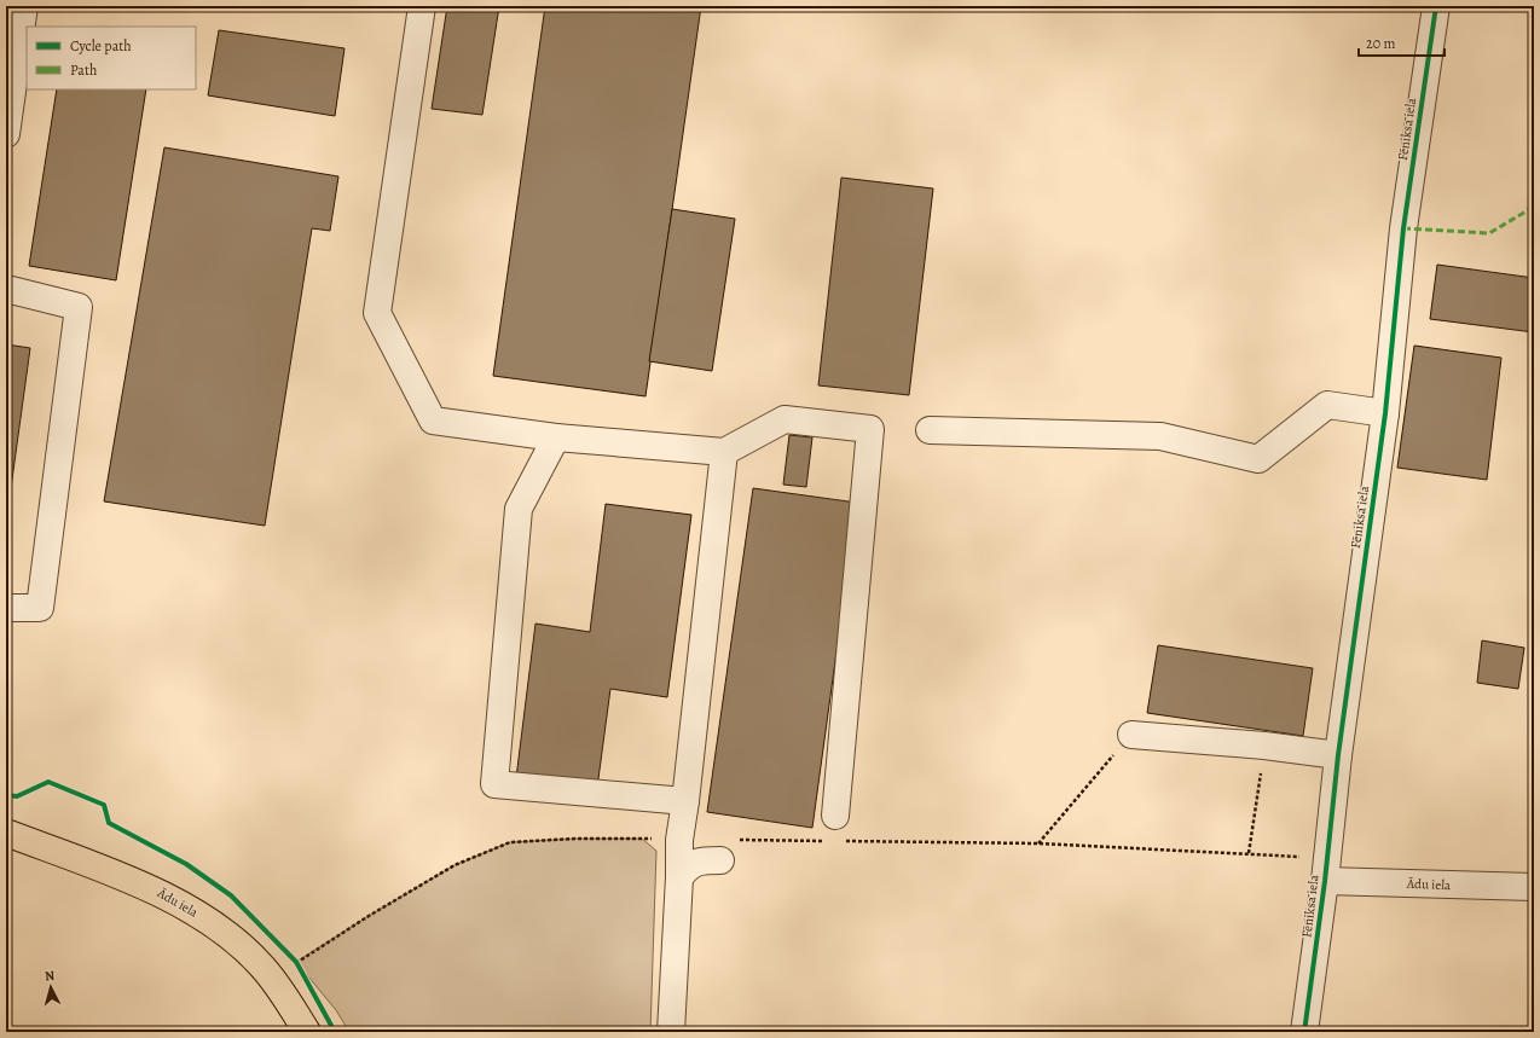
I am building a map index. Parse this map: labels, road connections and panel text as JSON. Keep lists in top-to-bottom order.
{
  "streets": {
    "highway": ["Ādu iela"],
    "street": ["Fēniksa iela"]
  },
  "crossings": [
    ["Fēniksa iela", "Ādu iela"]
  ],
  "legend": ["Cycle path", "Path"],
  "scale_bar": "20 m",
  "north": "top"
}
